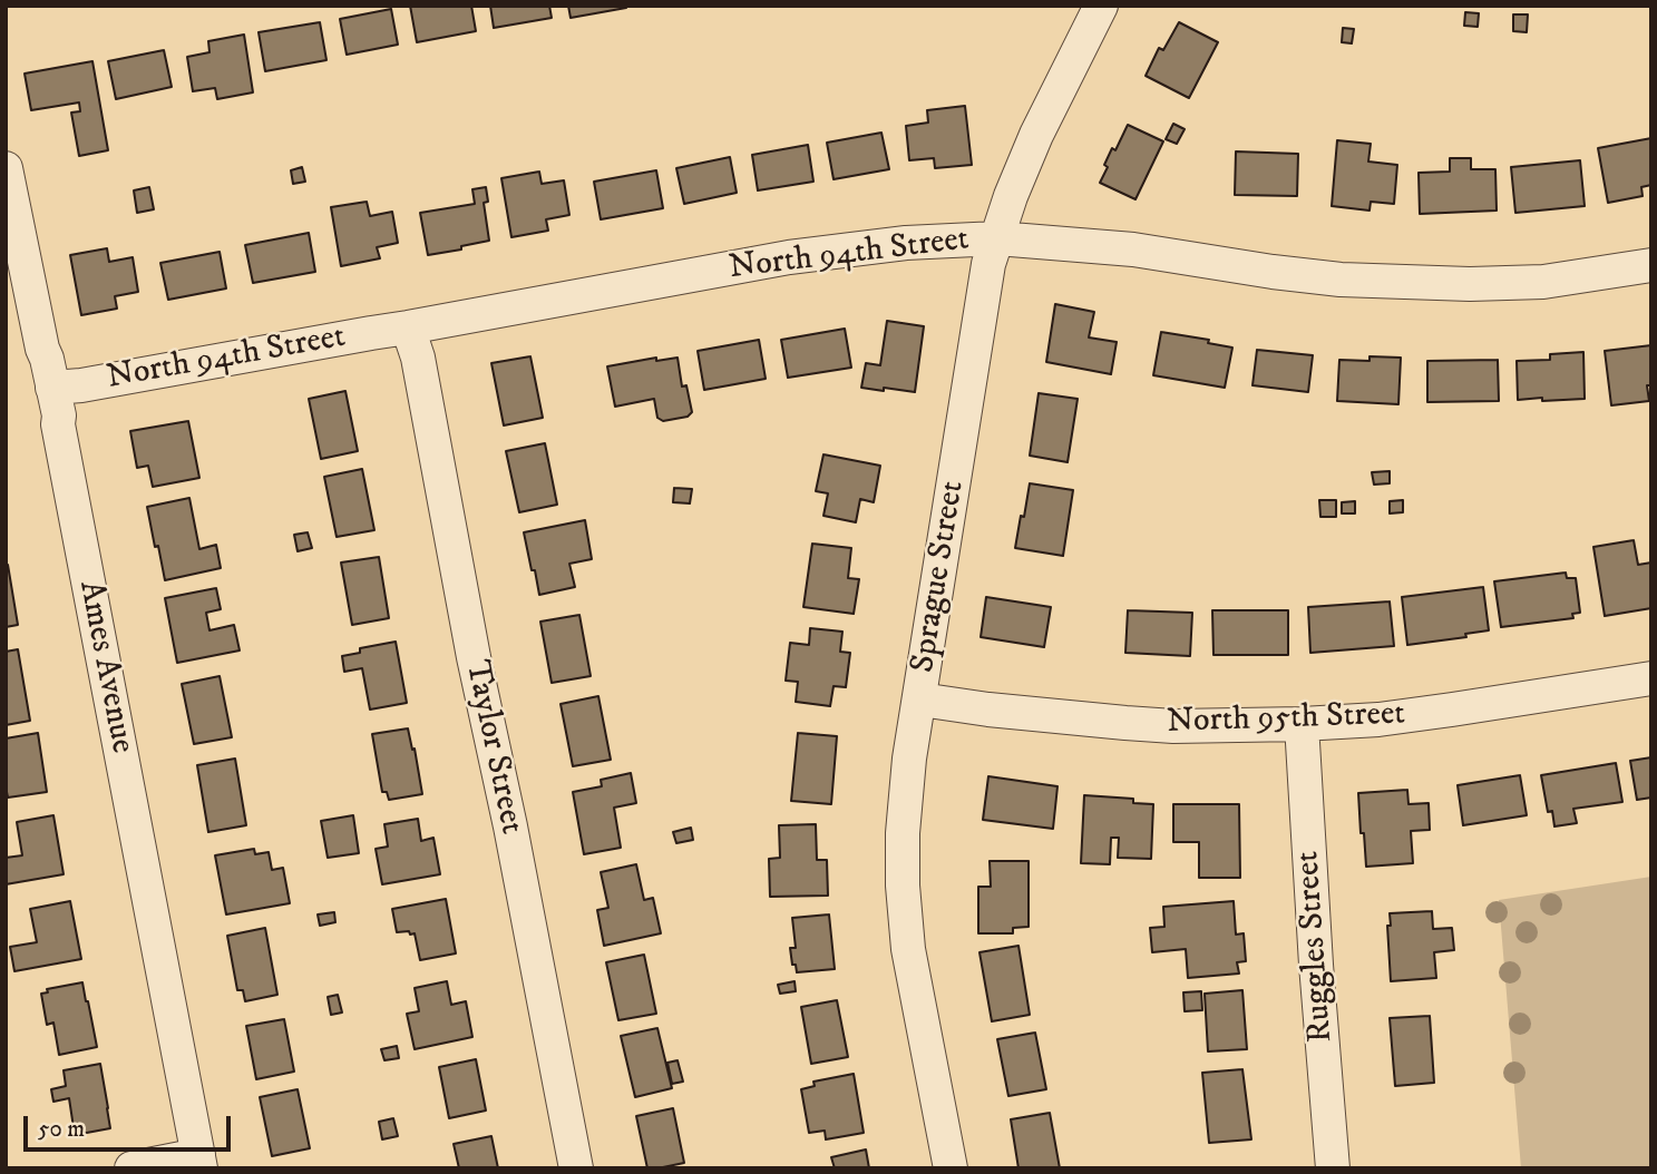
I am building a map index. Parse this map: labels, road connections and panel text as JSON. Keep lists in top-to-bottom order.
{
  "streets": {
    "street": [
      "North 94th Street",
      "Sprague Street",
      "Ames Avenue",
      "North 95th Street",
      "Taylor Street",
      "Ruggles Street"
    ]
  },
  "crossings": [
    ["North 94th Street", "Sprague Street"],
    ["North 94th Street", "Ames Avenue"],
    ["North 94th Street", "Taylor Street"],
    ["Sprague Street", "North 95th Street"],
    ["North 95th Street", "Ruggles Street"]
  ],
  "scale_bar": "50 m"
}
